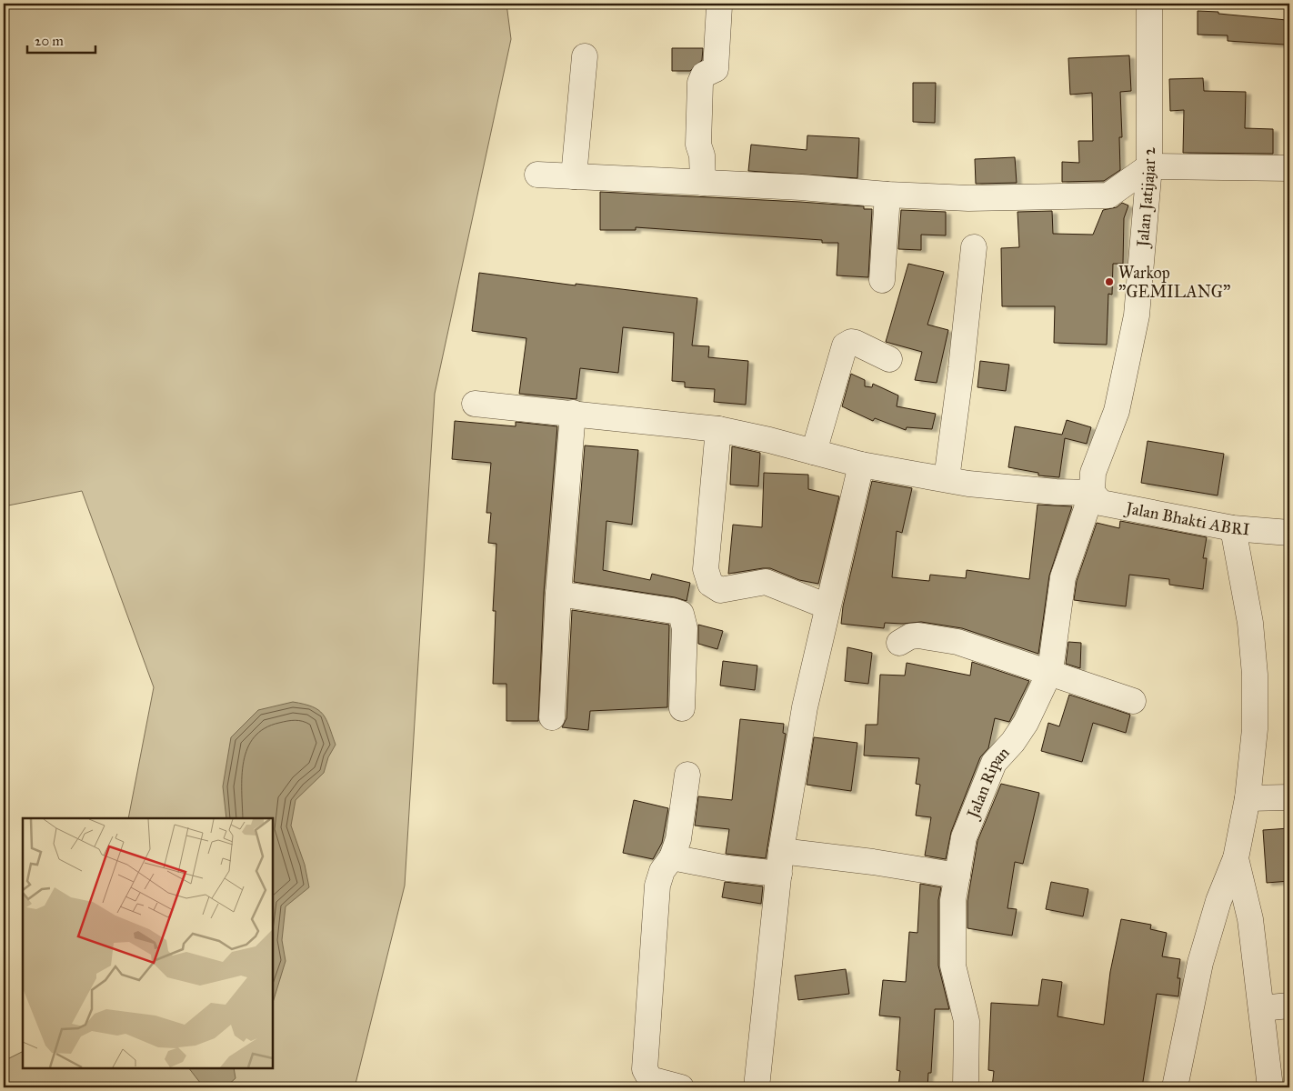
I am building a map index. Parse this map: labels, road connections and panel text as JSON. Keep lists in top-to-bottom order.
{
  "streets": {
    "street": ["Jalan Jatijajar 2", "Jalan Bhakti ABRI", "Jalan Ripan"]
  },
  "crossings": [
    ["Jalan Jatijajar 2", "Jalan Bhakti ABRI"],
    ["Jalan Jatijajar 2", "Jalan Ripan"],
    ["Jalan Bhakti ABRI", "Jalan Ripan"]
  ],
  "places": ["Warkop \"GEMILANG\""],
  "scale_bar": "20 m"
}
